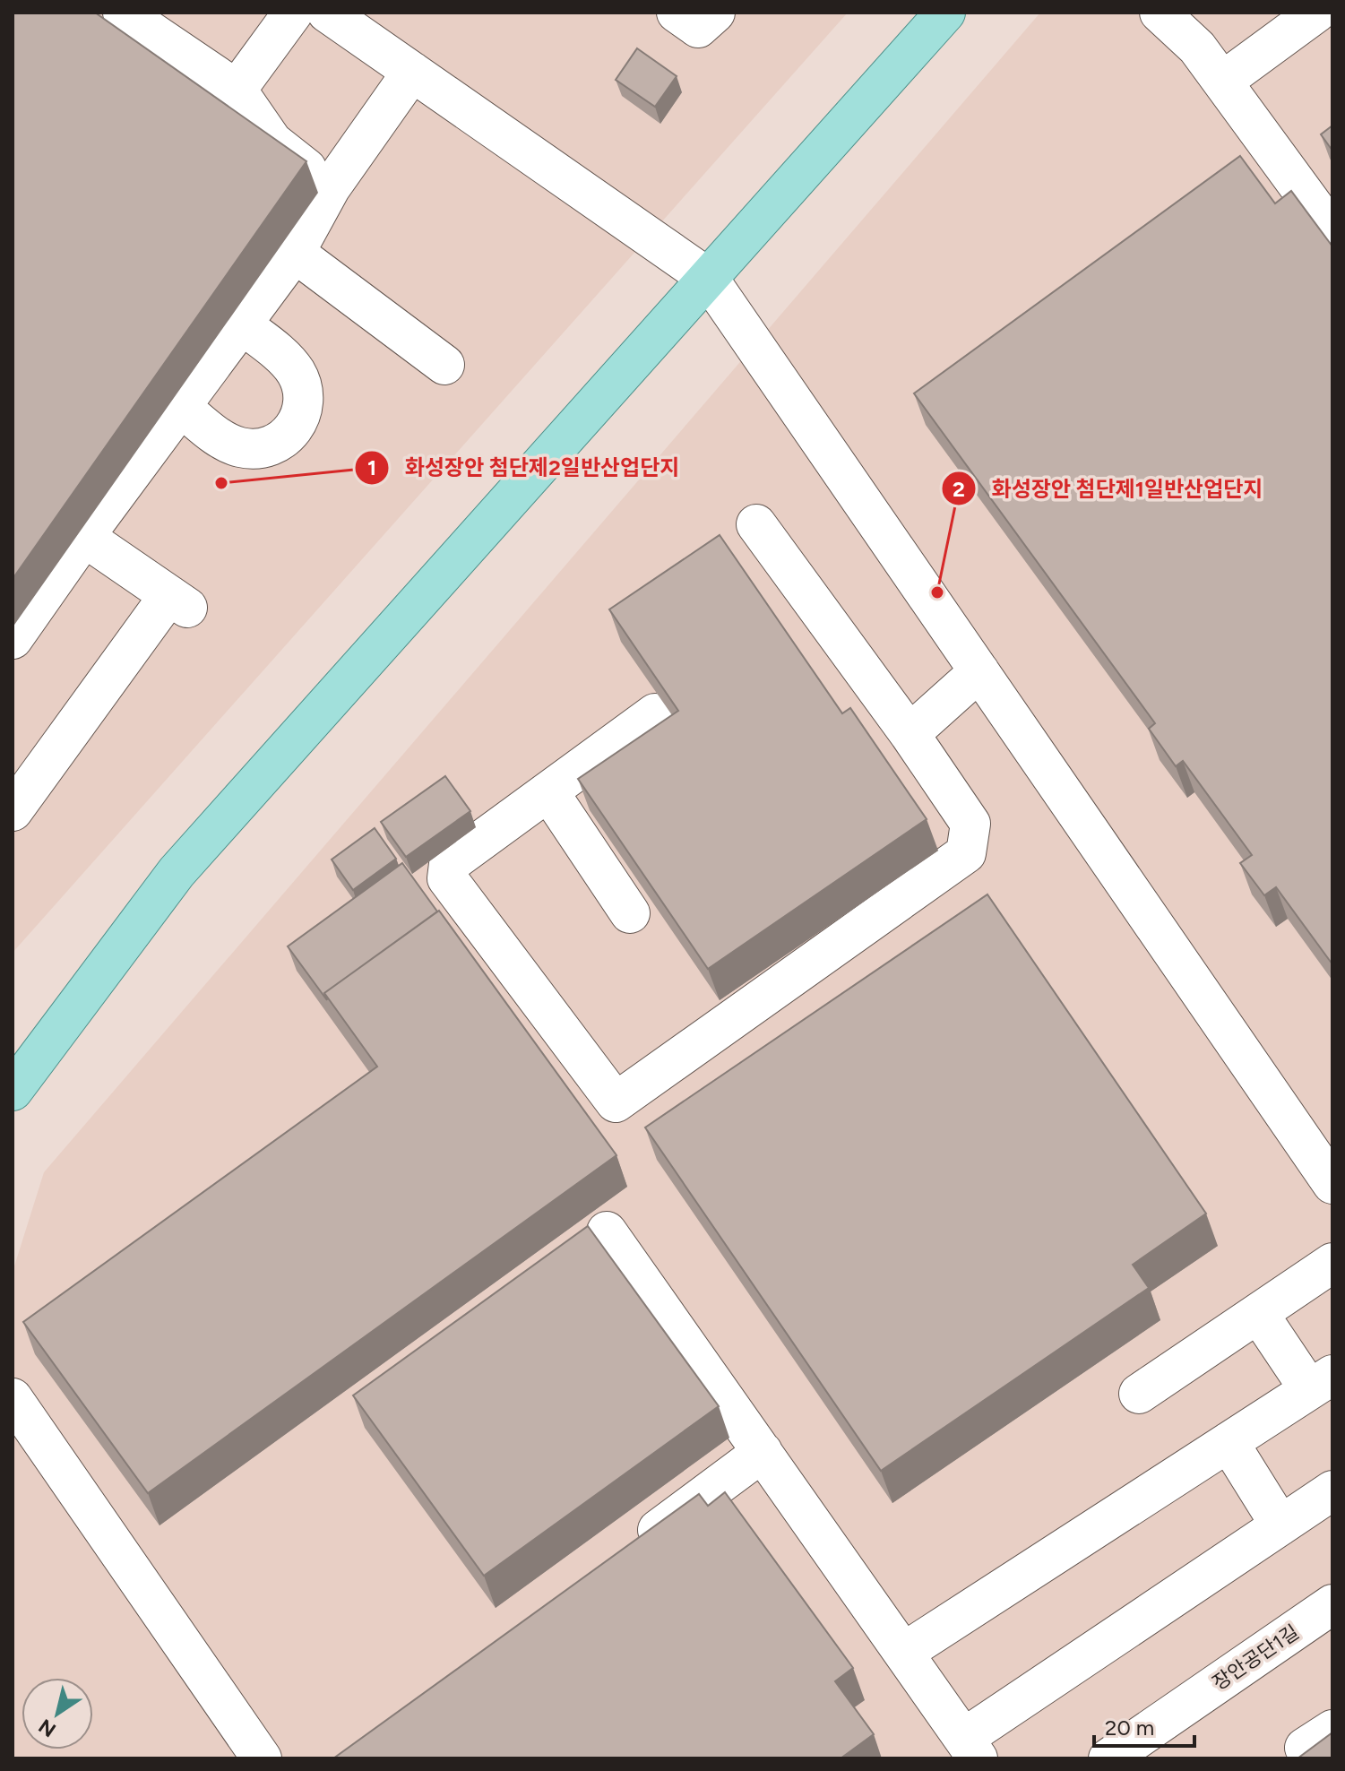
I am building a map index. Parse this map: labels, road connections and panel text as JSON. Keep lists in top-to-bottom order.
{
  "streets": {
    "street": ["장안공단1길"]
  },
  "places": ["화성장안 첨단제2일반산업단지", "화성장안 첨단제1일반산업단지"],
  "scale_bar": "20 m",
  "north": "bottom left"
}
